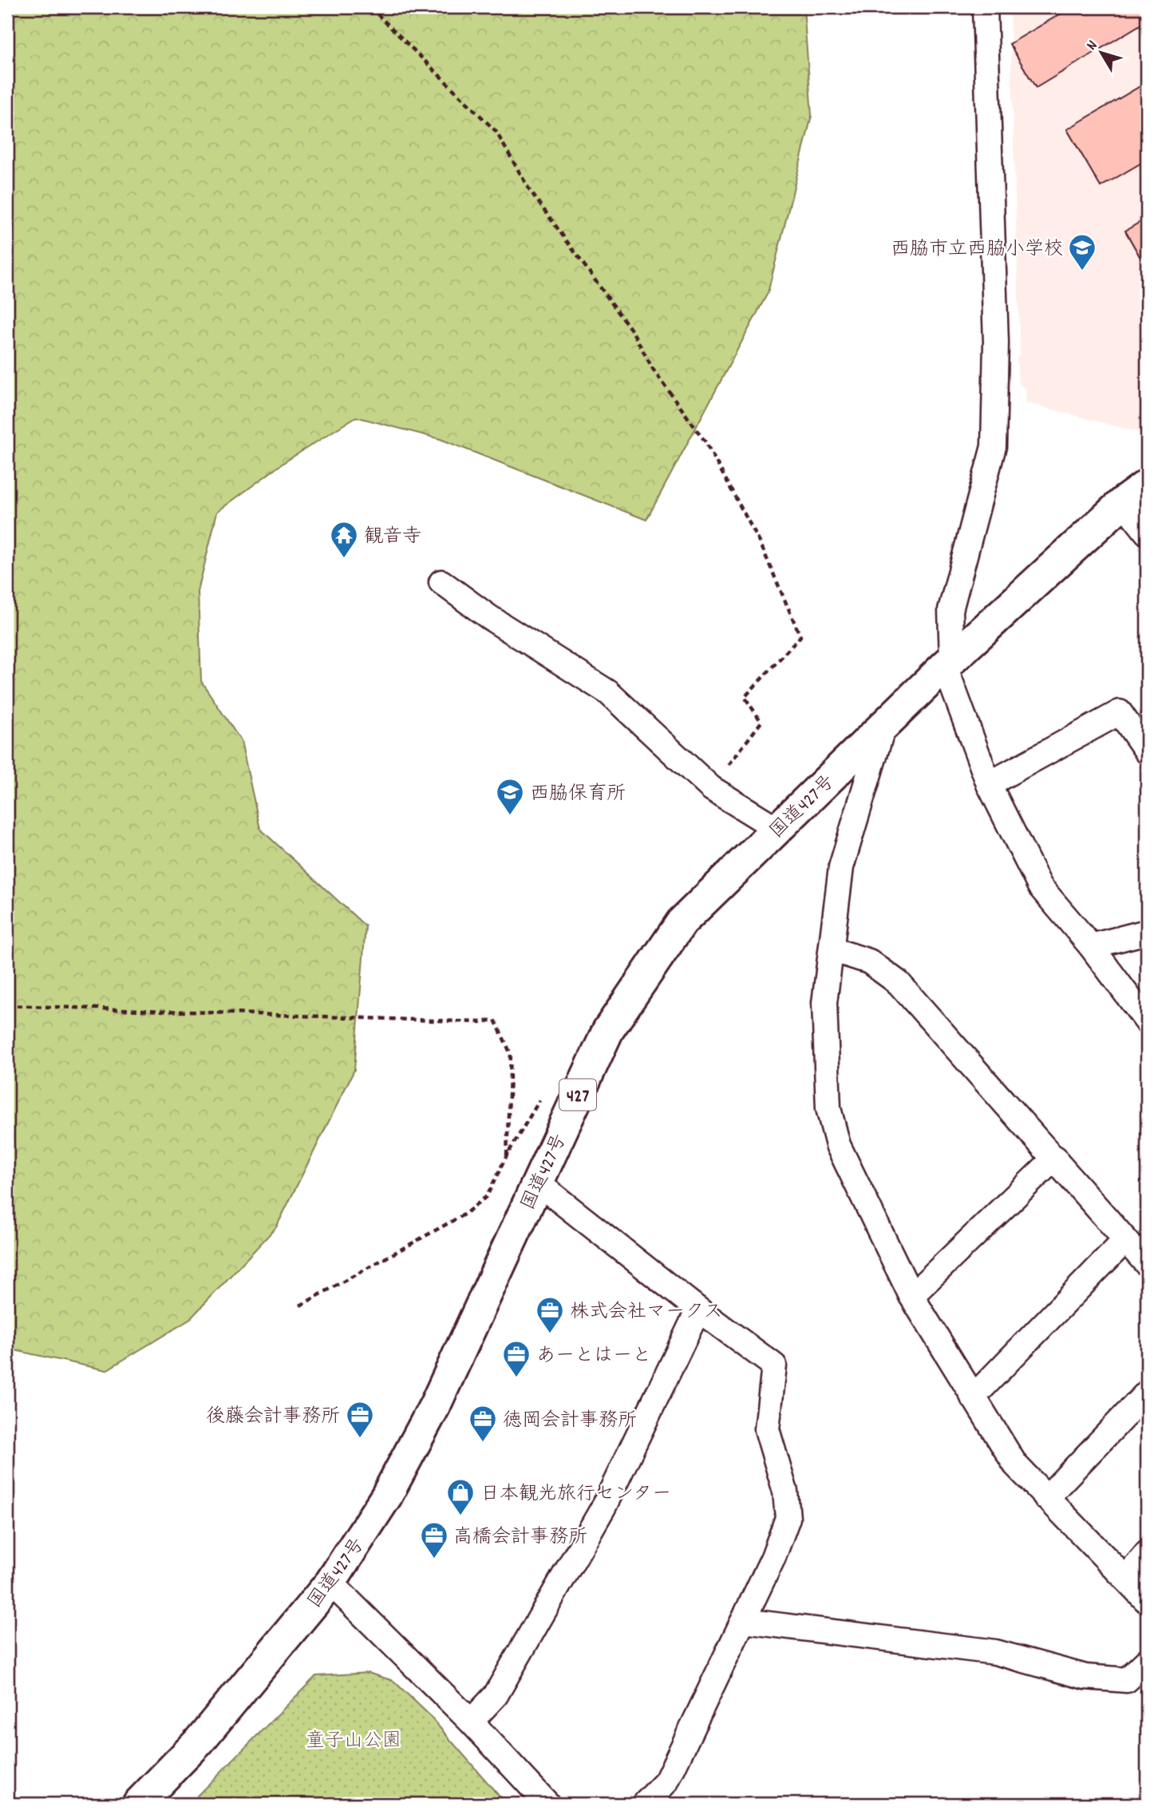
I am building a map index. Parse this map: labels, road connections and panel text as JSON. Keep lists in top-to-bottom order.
{
  "streets": {
    "highway": ["国道427号", "427"]
  },
  "parks": ["童子山公園"],
  "places": {
    "school or university": ["西脇市立西脇小学校", "西脇保育所"],
    "temple": ["観音寺"],
    "office": [
      "株式会社マークス",
      "あーとはーと",
      "後藤会計事務所",
      "徳岡会計事務所",
      "高橋会計事務所"
    ],
    "shop": ["日本観光旅行センター"]
  },
  "north": "top left"
}
